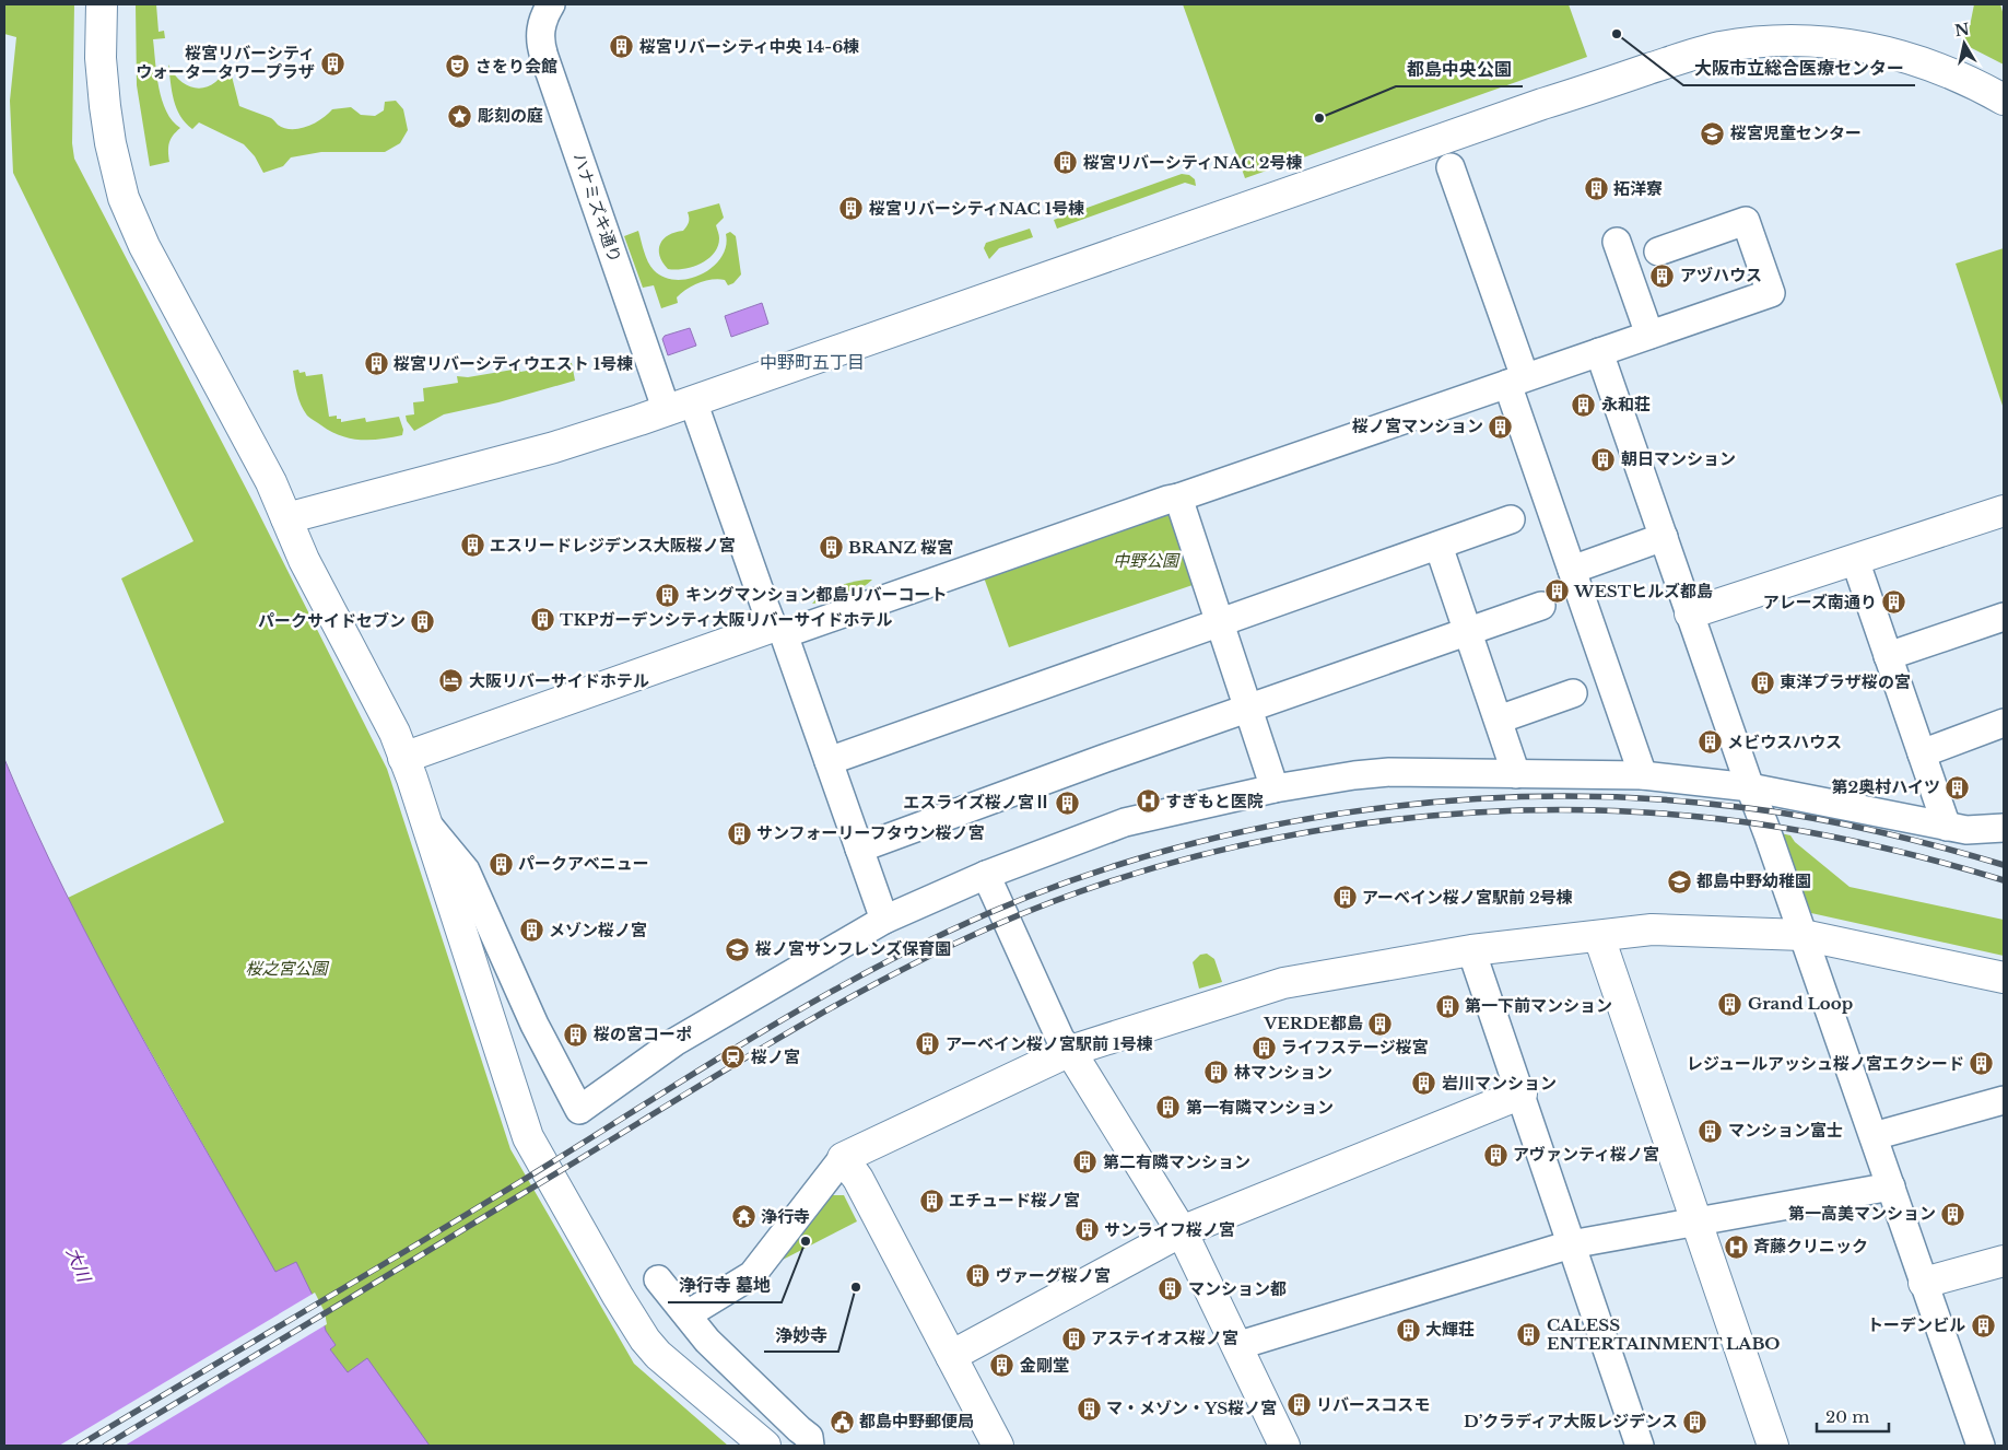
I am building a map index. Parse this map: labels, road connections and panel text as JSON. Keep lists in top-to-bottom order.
{
  "streets": {
    "street": ["ハナミズキ通り"]
  },
  "districts": ["中野町五丁目"],
  "water": ["大川"],
  "parks": ["中野公園", "桜之宮公園"],
  "places": {
    "other": [
      "大阪市立総合医療センター",
      "都島中央公園",
      "浄行寺 墓地",
      "浄妙寺"
    ],
    "building": [
      "桜宮リバーシティ中央 14-6棟",
      "桜宮リバーシティ ウォータータワープラザ",
      "桜宮リバーシティNAC 2号棟",
      "拓洋寮",
      "桜宮リバーシティNAC 1号棟",
      "アヅハウス",
      "桜宮リバーシティウエスト 1号棟",
      "永和荘",
      "桜ノ宮マンション",
      "朝日マンション",
      "エスリードレジデンス大阪桜ノ宮",
      "BRANZ 桜宮",
      "WESTヒルズ都島",
      "キングマンション都島リバーコート",
      "アレーズ南通り",
      "TKPガーデンシティ大阪リバーサイドホテル",
      "パークサイドセブン",
      "東洋プラザ桜の宮",
      "メビウスハウス",
      "第2奥村ハイツ",
      "エスライズ桜ノ宮Ⅱ",
      "サンフォーリーフタウン桜ノ宮",
      "パークアベニュー",
      "アーベイン桜ノ宮駅前 2号棟",
      "メゾン桜ノ宮",
      "Grand Loop",
      "第一下前マンション",
      "VERDE都島",
      "桜の宮コーポ",
      "アーベイン桜ノ宮駅前 1号棟",
      "ライフステージ桜宮",
      "レジュールアッシュ桜ノ宮エクシード",
      "林マンション",
      "岩川マンション",
      "第一有隣マンション",
      "マンション富士",
      "アヴァンティ桜ノ宮",
      "第二有隣マンション",
      "エチュード桜ノ宮",
      "第一高美マンション",
      "サンライフ桜ノ宮",
      "ヴァーグ桜ノ宮",
      "マンション都",
      "トーデンビル",
      "大輝荘",
      "CALESS ENTERTAINMENT LABO",
      "アステイオス桜ノ宮",
      "金剛堂",
      "リバースコスモ",
      "マ・メゾン・YS桜ノ宮",
      "D’クラディア大阪レジデンス"
    ],
    "theatre": ["さをり会館"],
    "place": ["彫刻の庭"],
    "school or university": ["桜宮児童センター", "都島中野幼稚園", "桜ノ宮サンフレンズ保育園"],
    "hotel": ["大阪リバーサイドホテル"],
    "hospital": ["すぎもと医院", "斉藤クリニック"],
    "station": ["桜ノ宮"],
    "temple": ["浄行寺"],
    "public building": ["都島中野郵便局"]
  },
  "scale_bar": "20 m",
  "north": "top"
}
